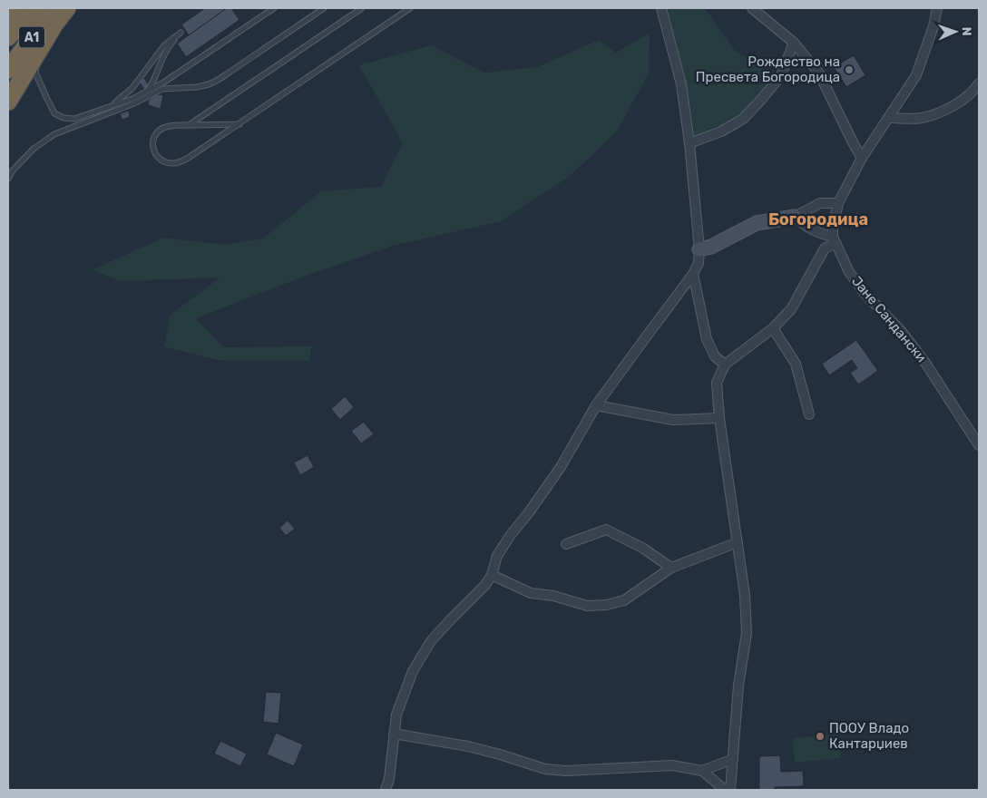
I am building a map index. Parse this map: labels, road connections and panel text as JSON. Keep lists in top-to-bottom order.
{
  "streets": {
    "highway": ["A1"],
    "street": ["Јане Сандански"]
  },
  "districts": ["Богородица"],
  "places": ["Рождество на Пресвета Богородица", "ПООУ Владо Кантарџиев"],
  "north": "right"
}
